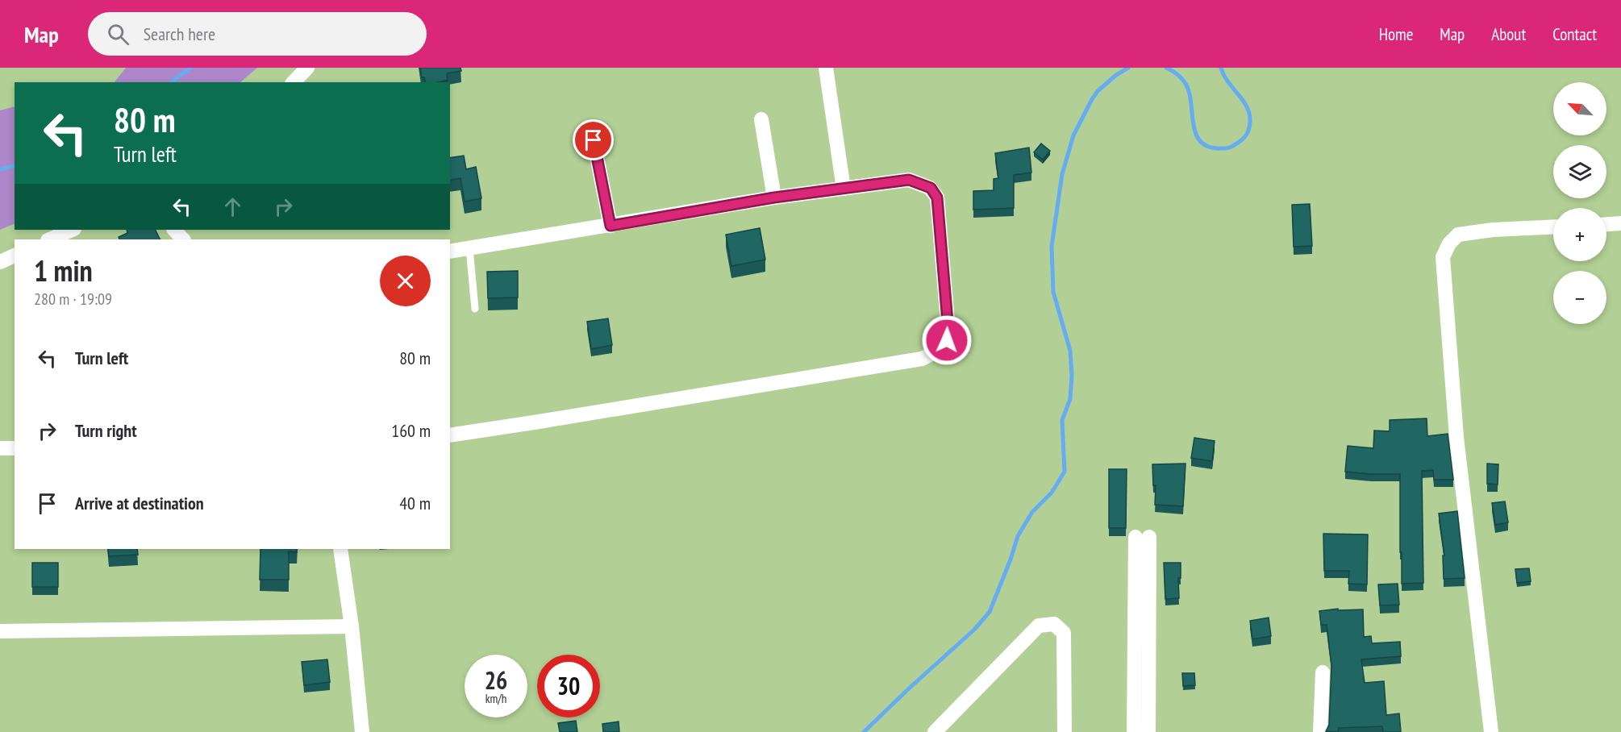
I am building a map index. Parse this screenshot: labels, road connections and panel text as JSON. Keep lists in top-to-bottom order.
{
  "north": "top left",
  "page": {
    "header": "Map",
    "search": "Search here",
    "nav": [
      "Home",
      "Map",
      "About",
      "Contact"
    ],
    "map_buttons": ["+", "−"],
    "turn": ["80 m", "Turn left"],
    "heading": ["1 min", "280 m · 19:09"],
    "list": [
      {
        "name": "Turn left",
        "value": "80 m"
      },
      {
        "name": "Turn right",
        "value": "160 m"
      },
      {
        "name": "Arrive at destination",
        "value": "40 m"
      }
    ],
    "speed": "26 km/h",
    "limit": "30"
  }
}
